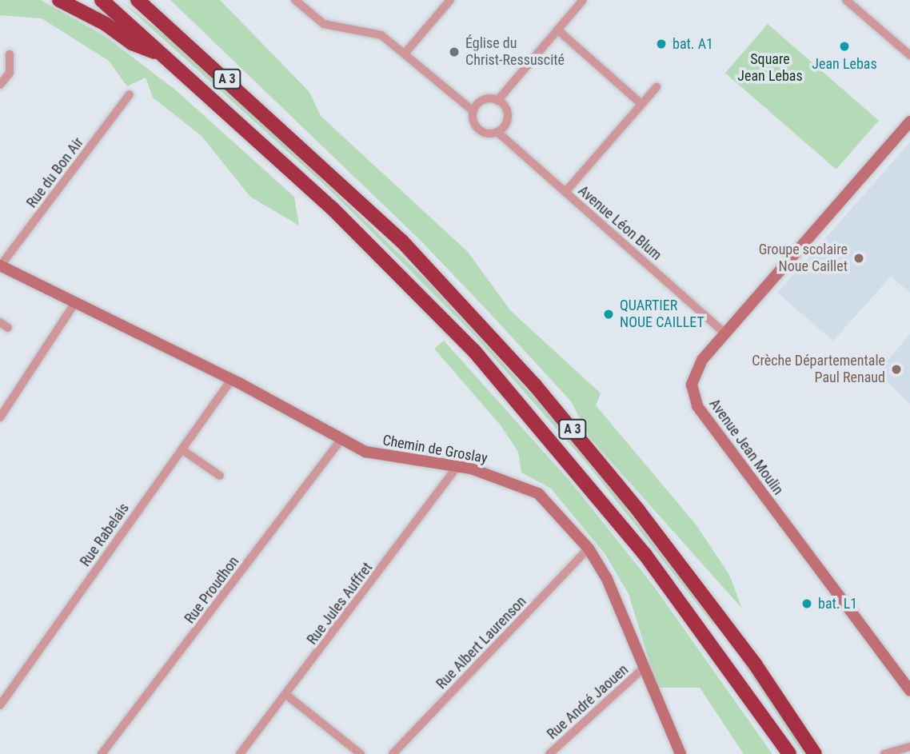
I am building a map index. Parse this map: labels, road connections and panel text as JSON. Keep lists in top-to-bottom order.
{
  "streets": {
    "highway": ["A 3"],
    "street": [
      "Rue du Bon Air",
      "Avenue Léon Blum",
      "Avenue Jean Moulin",
      "Chemin de Groslay",
      "Rue Rabelais",
      "Rue Proudhon",
      "Rue Jules Auffret",
      "Rue Albert Laurenson",
      "Rue André Jaouen"
    ]
  },
  "crossings": [
    ["Rue du Bon Air", "Chemin de Groslay"],
    ["Avenue Léon Blum", "Avenue Jean Moulin"],
    ["Chemin de Groslay", "Rue Rabelais"],
    ["Chemin de Groslay", "Rue Proudhon"],
    ["Chemin de Groslay", "Rue Jules Auffret"],
    ["Chemin de Groslay", "Rue Albert Laurenson"],
    ["Chemin de Groslay", "Rue André Jaouen"]
  ],
  "parks": ["Square Jean Lebas"],
  "places": [
    "bat. A1",
    "Jean Lebas",
    "Église du Christ-Ressuscité",
    "Groupe scolaire Noue Caillet",
    "QUARTIER NOUE CAILLET",
    "Crèche Départementale Paul Renaud",
    "bat. L1"
  ]
}
